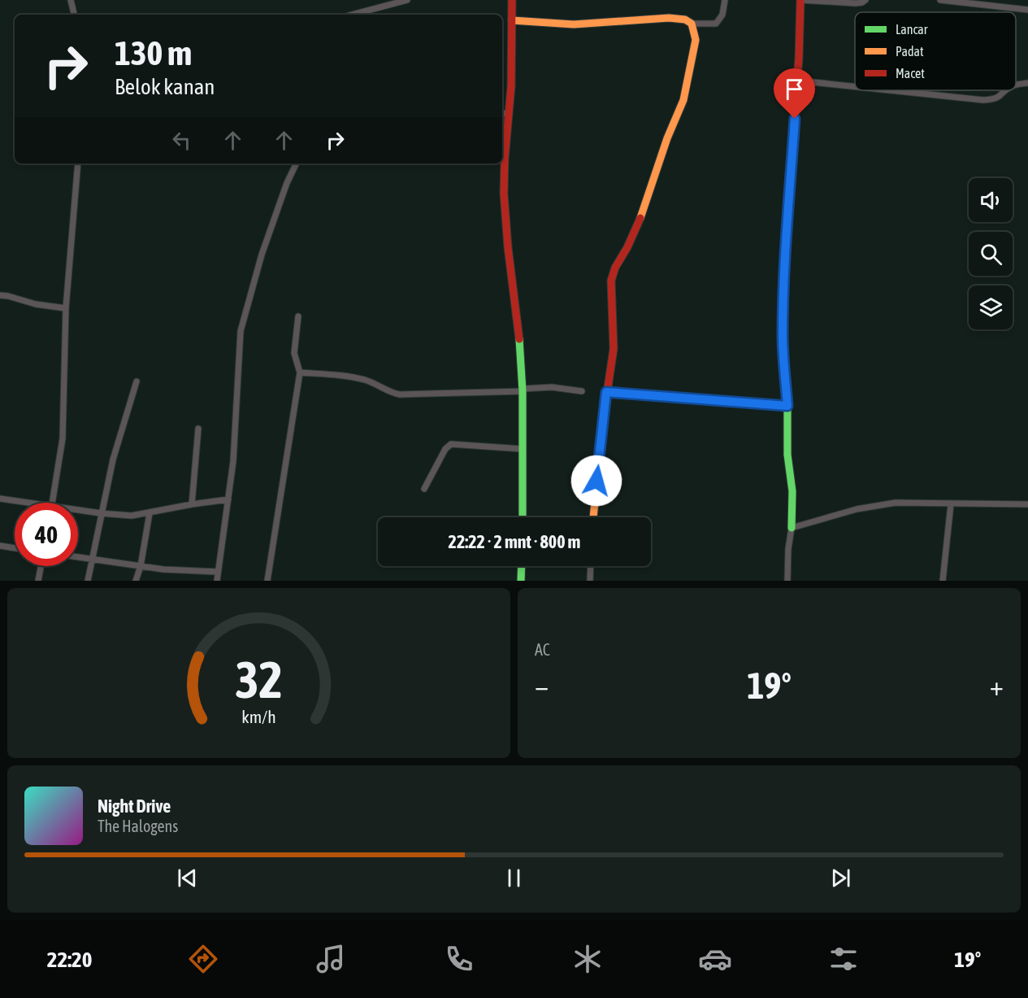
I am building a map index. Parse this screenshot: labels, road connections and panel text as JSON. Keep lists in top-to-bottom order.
{
  "legend": ["Lancar", "Padat", "Macet"],
  "page": {
    "turn": ["130 m", "Belok kanan"],
    "limit": "40",
    "trip": "22:22 · 2 mnt · 800 m",
    "tile": "AC",
    "heat": ["−", "19°", "+"],
    "song": ["Night Drive", "The Halogens"],
    "tabs": ["22:20", "19°"],
    "gauge": ["32", "km/h"]
  }
}
